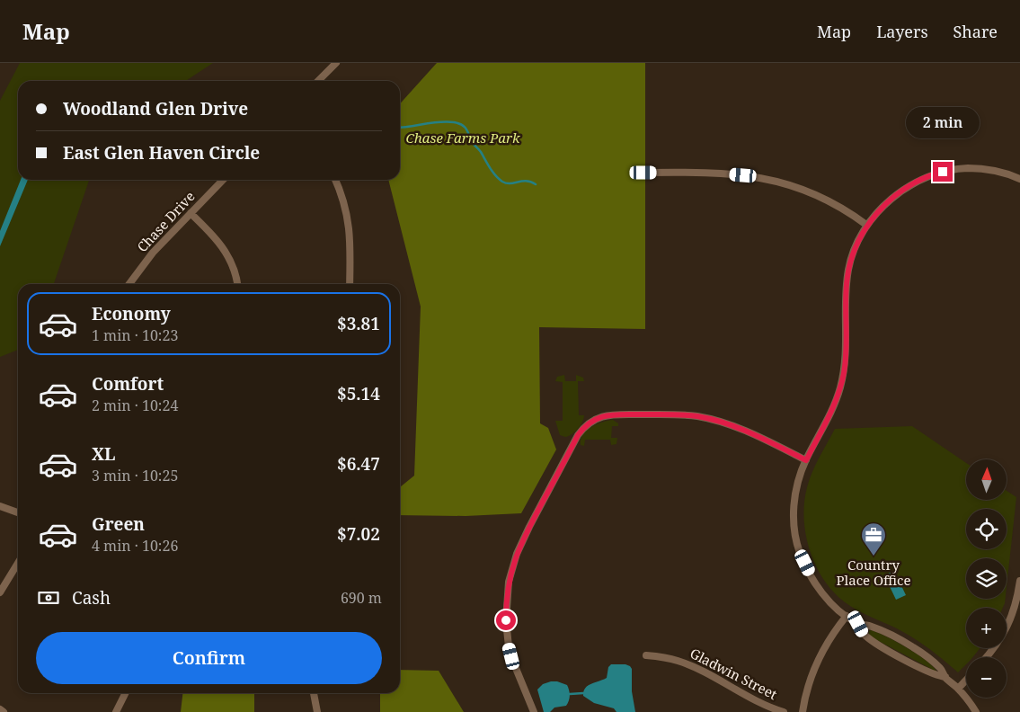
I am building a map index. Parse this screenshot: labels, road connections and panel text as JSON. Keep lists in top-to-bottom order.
{
  "streets": {
    "street": ["Chase Drive", "Gladwin Street"]
  },
  "parks": ["Chase Farms Park"],
  "places": {
    "office": ["Country Place Office"]
  },
  "north": "top",
  "page": {
    "header": "Map",
    "nav": ["Map", "Layers", "Share"],
    "banner": ["Woodland Glen Drive", "East Glen Haven Circle"],
    "bubble": "2 min",
    "list": [
      {
        "name": "Economy",
        "note": "1 min · 10:23",
        "value": "$3.81"
      },
      {
        "name": "Comfort",
        "note": "2 min · 10:24",
        "value": "$5.14"
      },
      {
        "name": "XL",
        "note": "3 min · 10:25",
        "value": "$6.47"
      },
      {
        "name": "Green",
        "note": "4 min · 10:26",
        "value": "$7.02"
      }
    ],
    "map_buttons": ["+", "−"],
    "pay": ["Cash", "690 m"],
    "buttons": "Confirm"
  }
}
